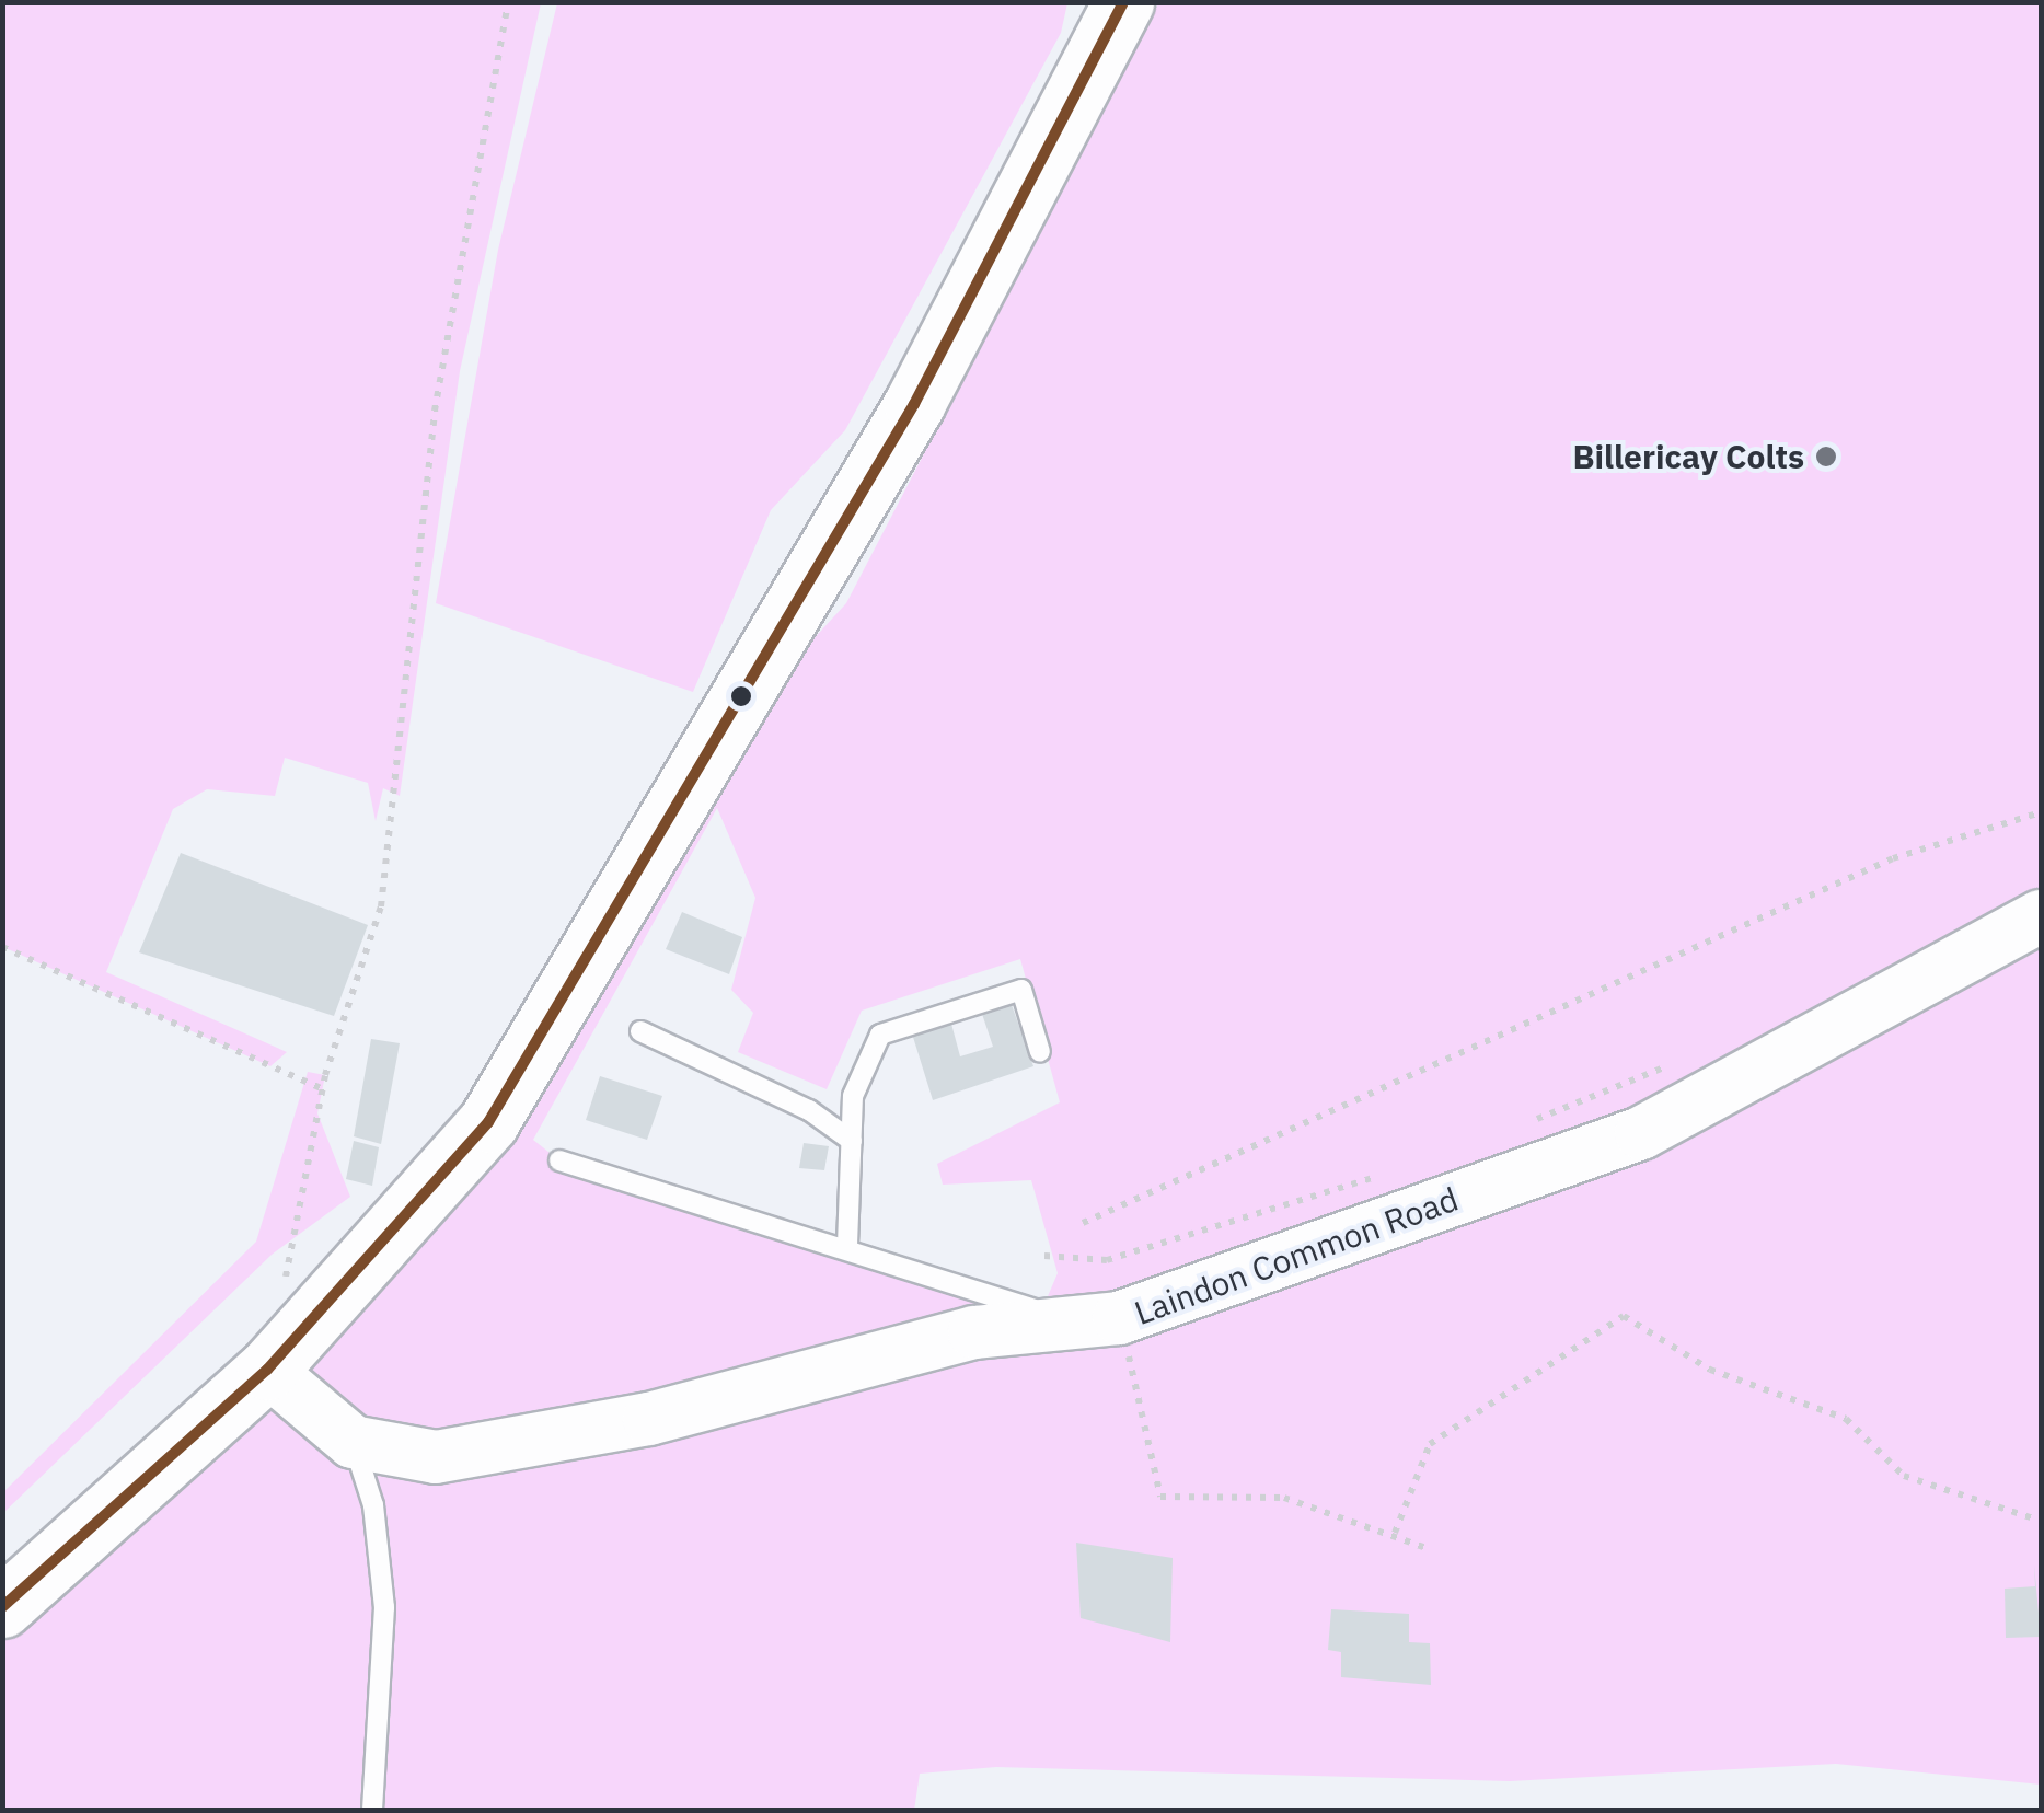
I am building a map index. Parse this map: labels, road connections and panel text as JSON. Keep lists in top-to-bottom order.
{
  "streets": {
    "street": ["Laindon Common Road"]
  },
  "places": ["Billericay Colts"]
}
